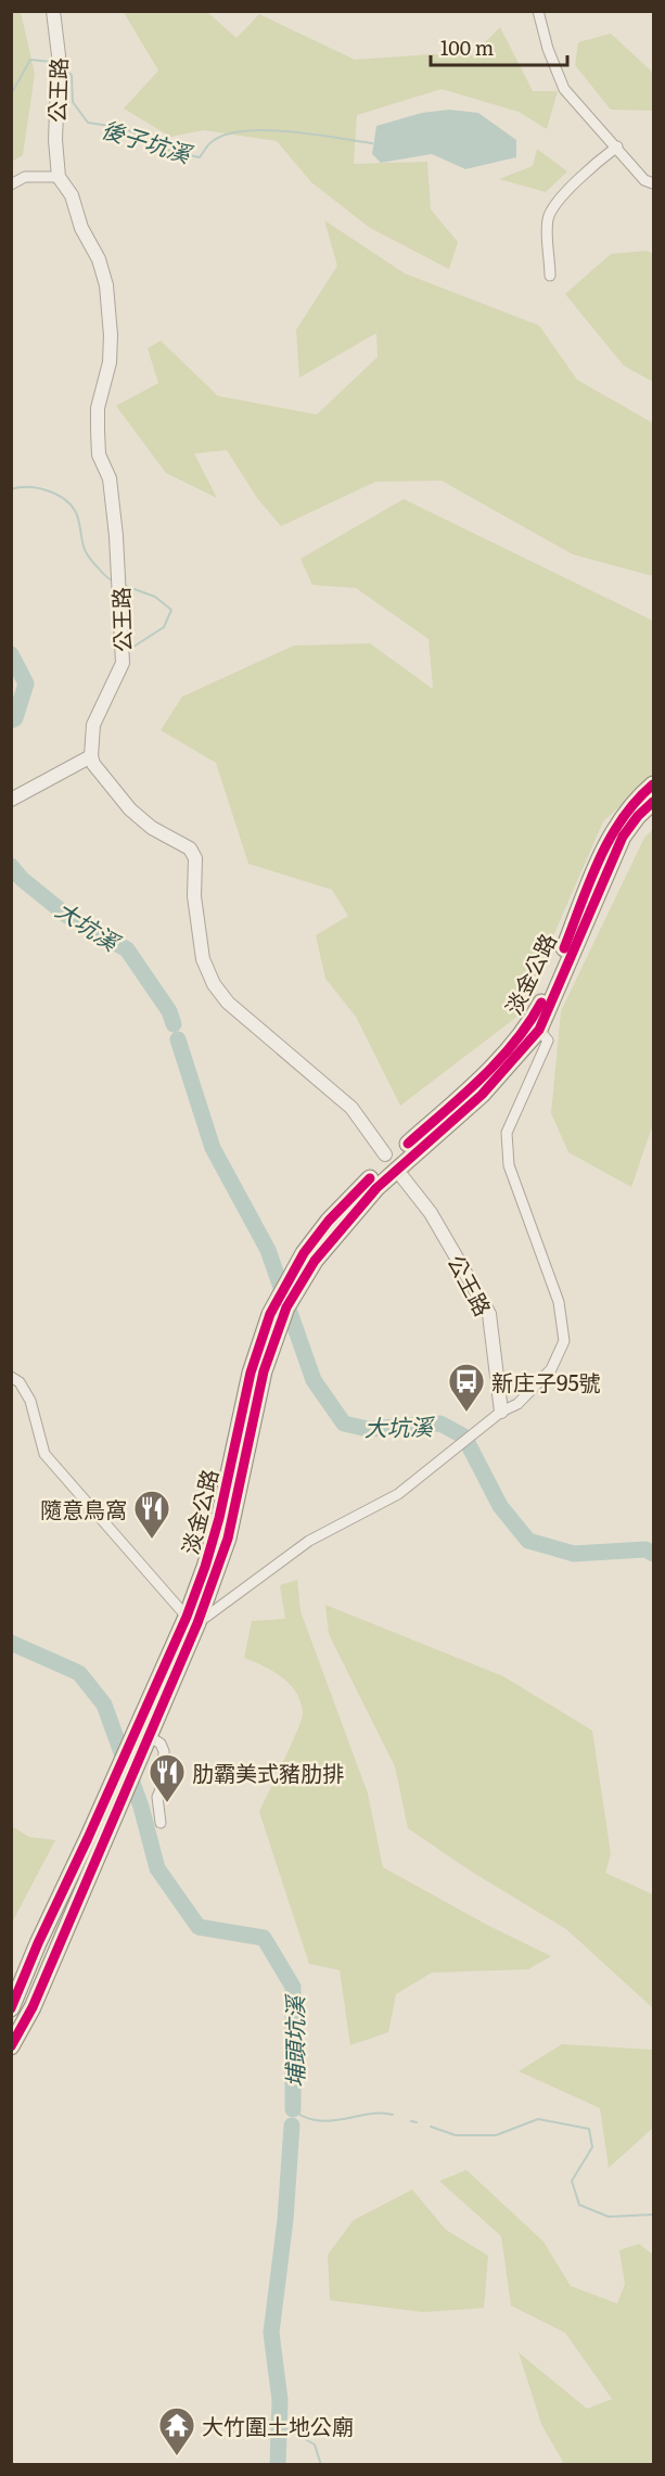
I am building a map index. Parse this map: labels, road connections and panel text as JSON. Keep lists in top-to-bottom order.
{
  "streets": {
    "main road": ["淡金公路"],
    "street": ["公王路"]
  },
  "crossings": [
    ["公王路", "淡金公路"]
  ],
  "water": ["後子坑溪", "大坑溪", "埔頭坑溪"],
  "places": {
    "bus stop": ["新庄子95號"],
    "restaurant": ["隨意鳥窩", "肋霸美式豬肋排"],
    "temple": ["大竹圍土地公廟"]
  },
  "scale_bar": "100 m"
}
